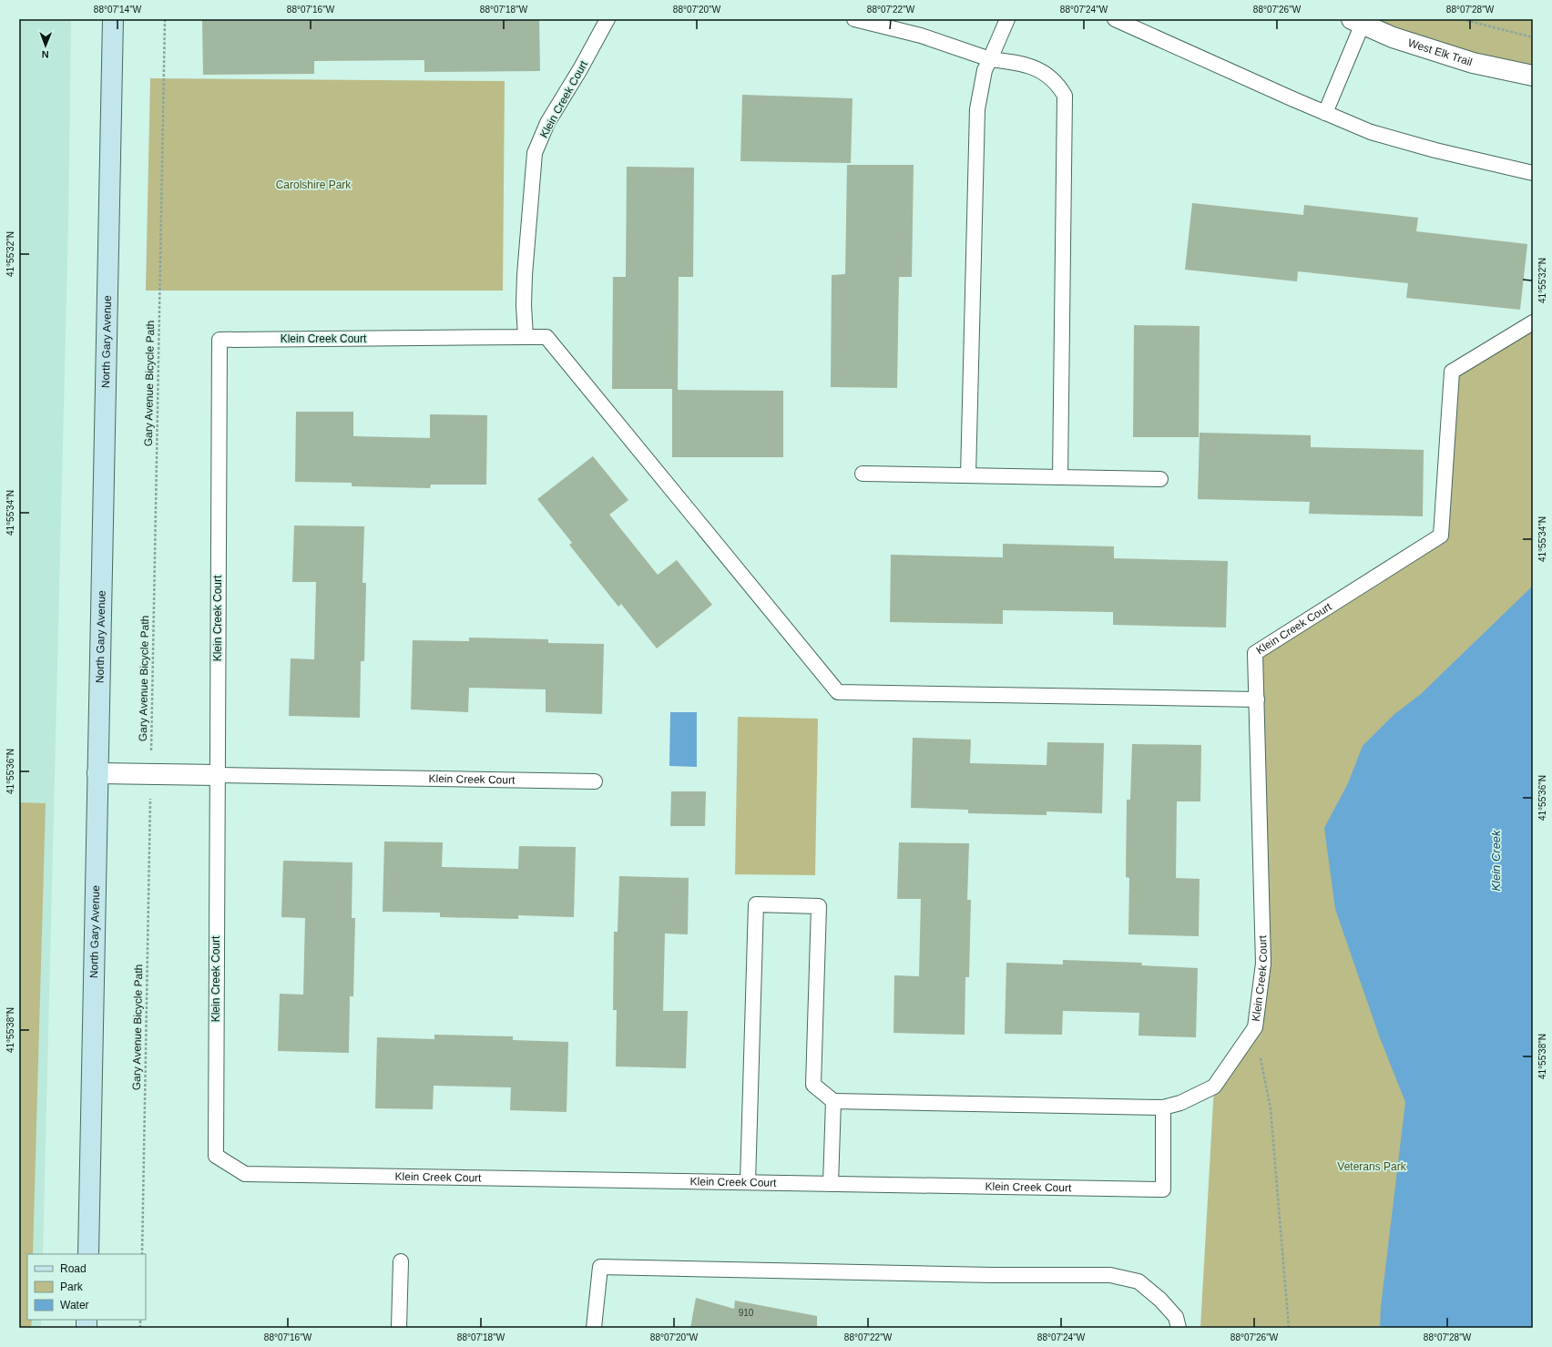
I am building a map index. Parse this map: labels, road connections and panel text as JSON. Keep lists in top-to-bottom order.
{
  "streets": {
    "street": ["West Elk Trail", "Klein Creek Court", "North Gary Avenue"],
    "path": ["Gary Avenue Bicycle Path"]
  },
  "crossings": [
    ["Klein Creek Court", "North Gary Avenue"]
  ],
  "water": ["Klein Creek"],
  "parks": ["Carolshire Park", "Veterans Park"],
  "house_numbers": ["910"],
  "legend": ["Road", "Park", "Water"],
  "north": "bottom",
  "coordinates": [
    "88°07'14\"W",
    "88°07'16\"W",
    "88°07'18\"W",
    "88°07'20\"W",
    "88°07'22\"W",
    "88°07'24\"W",
    "88°07'26\"W",
    "88°07'28\"W",
    "41°55'32\"N",
    "41°55'34\"N",
    "41°55'36\"N",
    "41°55'38\"N"
  ]
}
